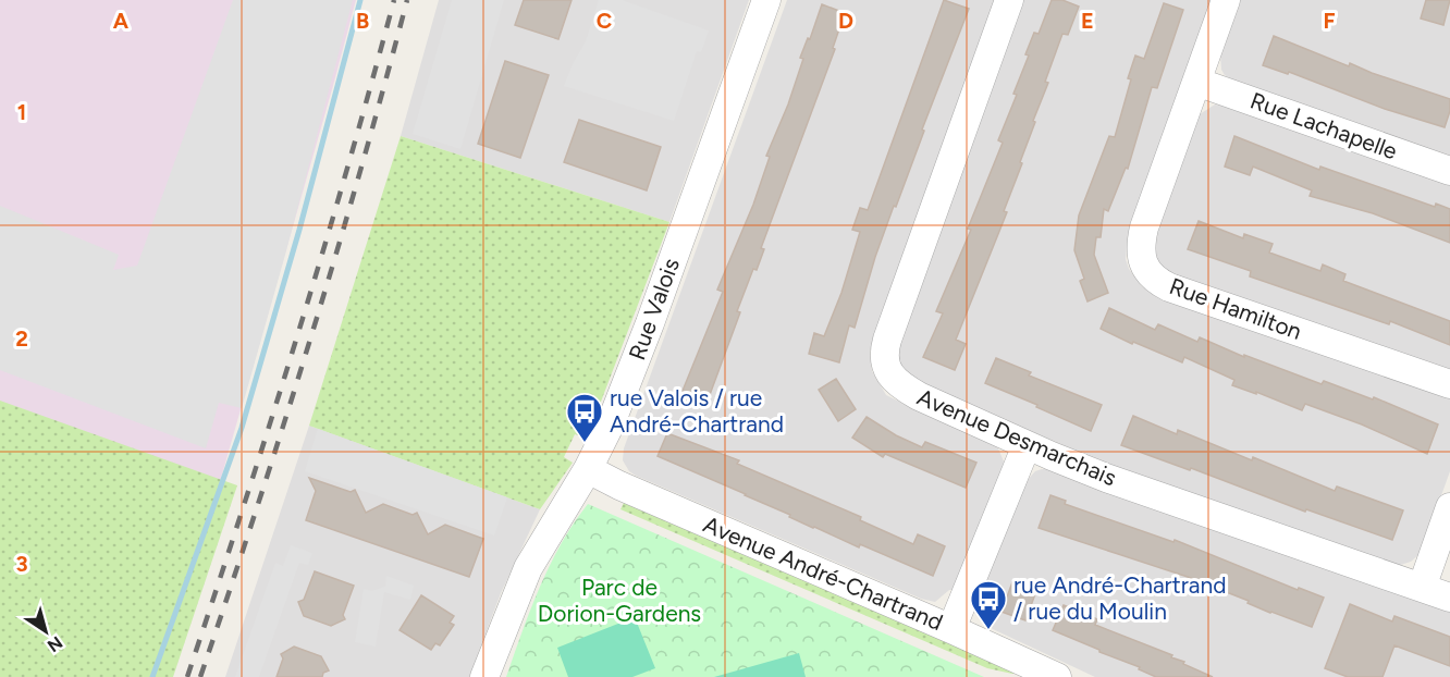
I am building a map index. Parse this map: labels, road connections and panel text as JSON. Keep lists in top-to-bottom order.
{
  "streets": {
    "street": [
      "Rue Lachapelle",
      "Rue Valois",
      "Rue Hamilton",
      "Avenue Desmarchais",
      "Avenue André-Chartrand"
    ]
  },
  "crossings": [
    ["Rue Lachapelle", "Rue Hamilton"],
    ["Rue Valois", "Avenue André-Chartrand"]
  ],
  "parks": ["Parc de Dorion-Gardens"],
  "places": {
    "bus stop": ["rue Valois / rue André-Chartrand", "rue André-Chartrand / rue du Moulin"]
  },
  "north": "bottom right",
  "grid": {
    "columns": [
      "A",
      "B",
      "C",
      "D",
      "E",
      "F"
    ],
    "rows": ["1", "2", "3"]
  }
}
